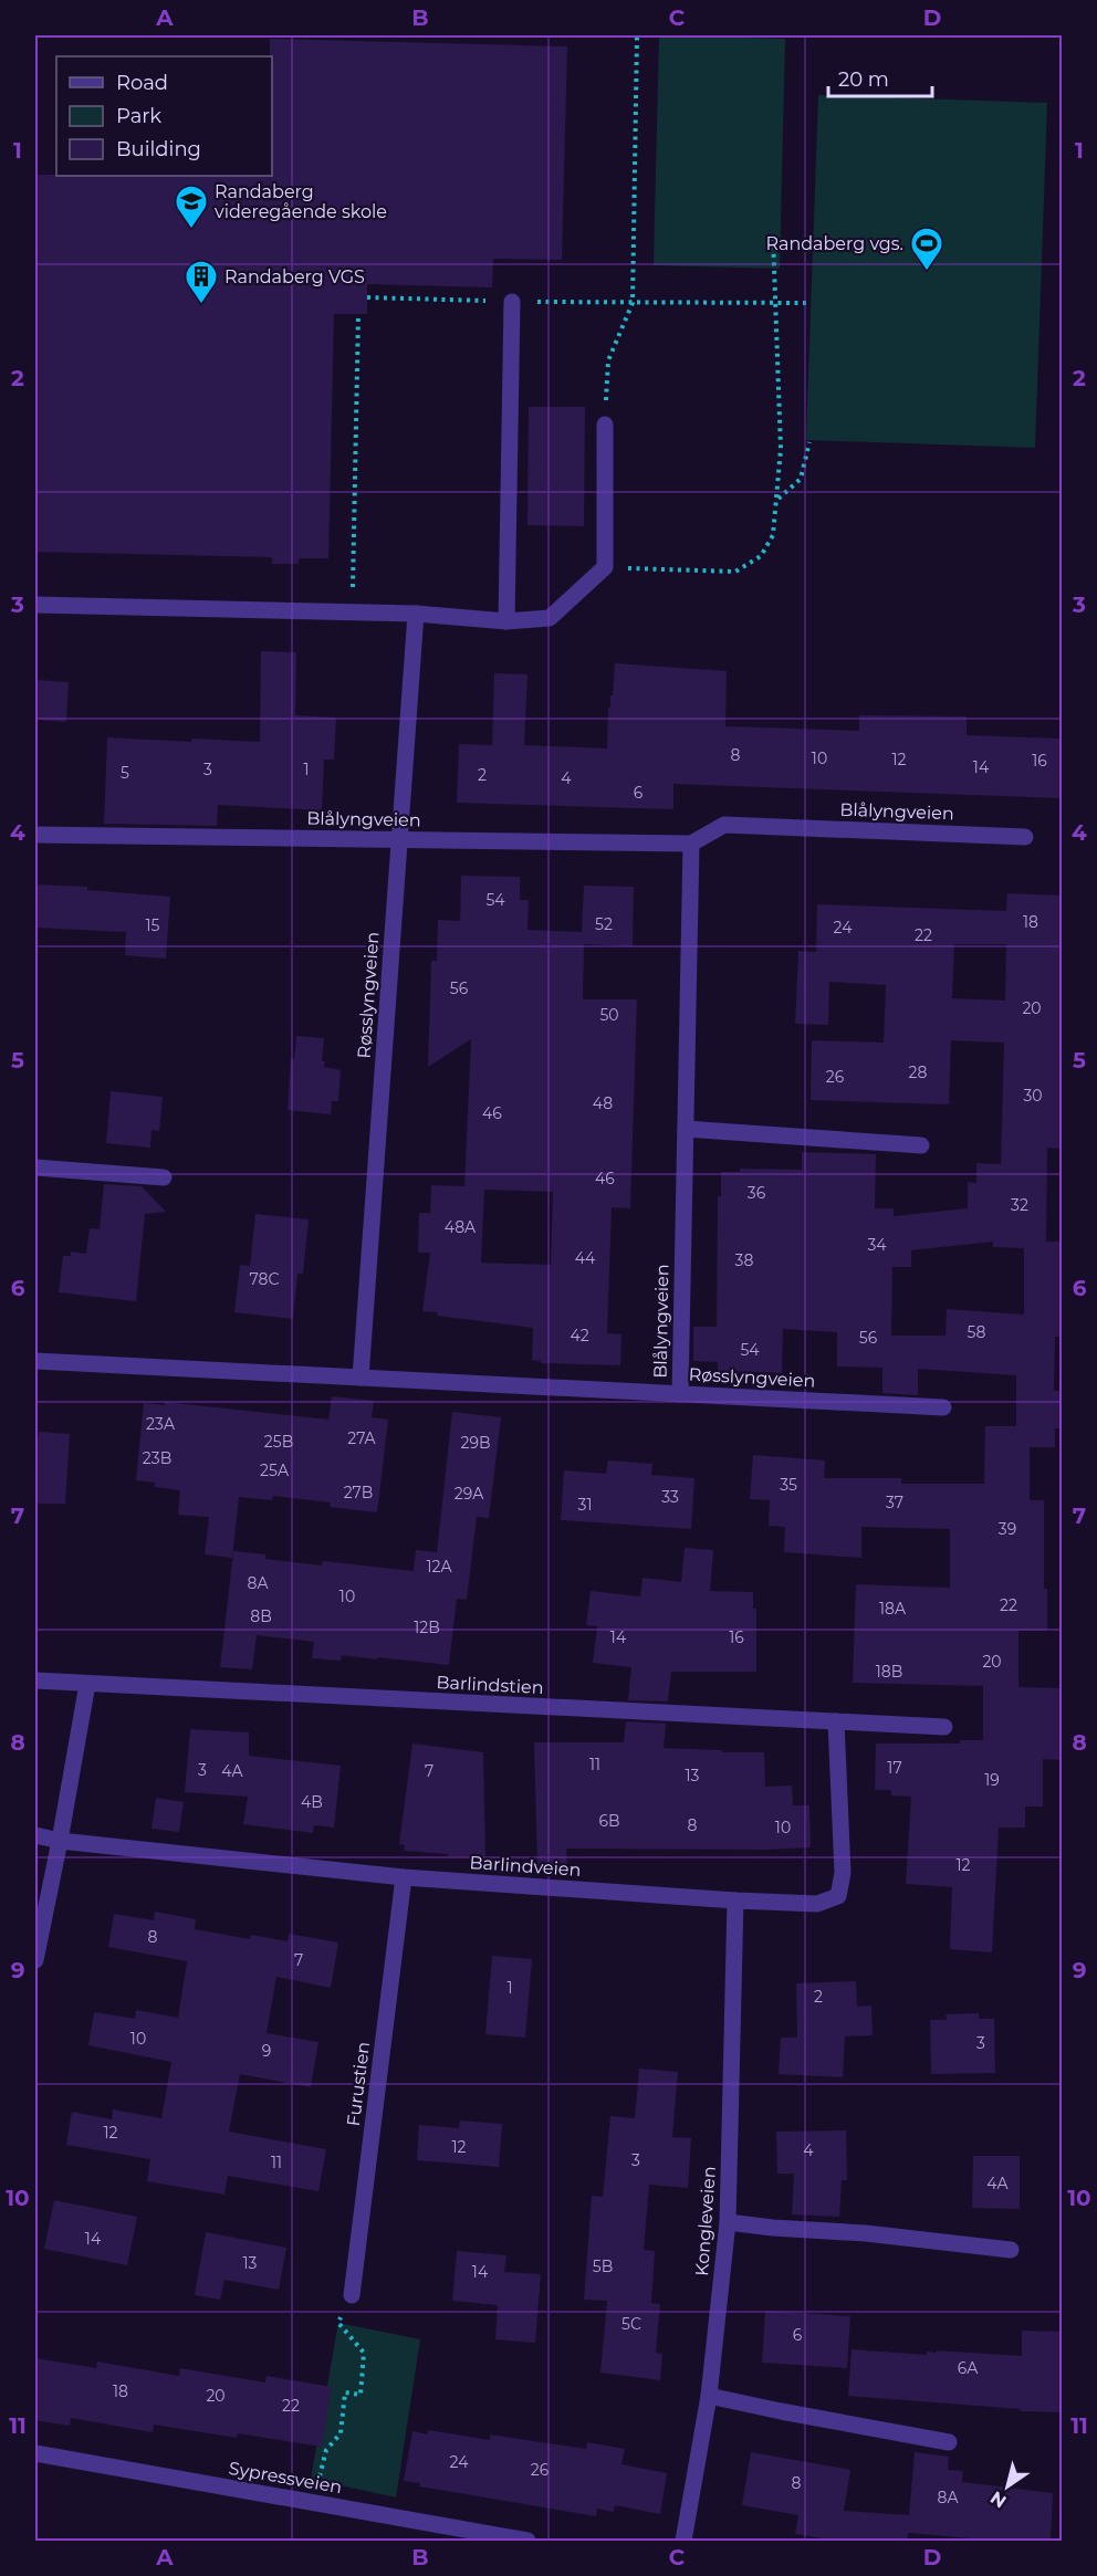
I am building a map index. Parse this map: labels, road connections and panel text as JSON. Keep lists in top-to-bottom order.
{
  "streets": {
    "street": [
      "Blålyngveien",
      "Røsslyngveien",
      "Barlindstien",
      "Barlindveien",
      "Furustien",
      "Kongleveien",
      "Sypressveien"
    ]
  },
  "crossings": [
    ["Blålyngveien", "Røsslyngveien"],
    ["Barlindstien", "Barlindveien"],
    ["Barlindveien", "Furustien"],
    ["Barlindveien", "Kongleveien"]
  ],
  "places": {
    "school or university": ["Randaberg videregående skole"],
    "sports": ["Randaberg vgs."],
    "building": ["Randaberg VGS"]
  },
  "house_numbers": [
    "8",
    "10",
    "12",
    "16",
    "14",
    "3",
    "1",
    "5",
    "2",
    "4",
    "6",
    "54",
    "18",
    "52",
    "15",
    "24",
    "22",
    "56",
    "20",
    "50",
    "28",
    "26",
    "30",
    "48",
    "46",
    "46",
    "36",
    "32",
    "48A",
    "34",
    "44",
    "38",
    "78C",
    "58",
    "42",
    "56",
    "54",
    "23A",
    "27A",
    "25B",
    "29B",
    "23B",
    "25A",
    "35",
    "27B",
    "29A",
    "33",
    "37",
    "31",
    "39",
    "12A",
    "8A",
    "10",
    "22",
    "18A",
    "8B",
    "12B",
    "14",
    "16",
    "20",
    "18B",
    "11",
    "17",
    "3",
    "4A",
    "7",
    "13",
    "19",
    "4B",
    "6B",
    "8",
    "10",
    "12",
    "8",
    "7",
    "1",
    "2",
    "10",
    "3",
    "9",
    "12",
    "12",
    "4",
    "3",
    "11",
    "4A",
    "14",
    "13",
    "5B",
    "14",
    "5C",
    "6",
    "6A",
    "18",
    "20",
    "22",
    "24",
    "26",
    "8",
    "8A"
  ],
  "legend": ["Road", "Park", "Building"],
  "scale_bar": "20 m",
  "north": "bottom left",
  "grid": {
    "columns": [
      "A",
      "B",
      "C",
      "D"
    ],
    "rows": [
      "1",
      "2",
      "3",
      "4",
      "5",
      "6",
      "7",
      "8",
      "9",
      "10",
      "11"
    ]
  }
}
